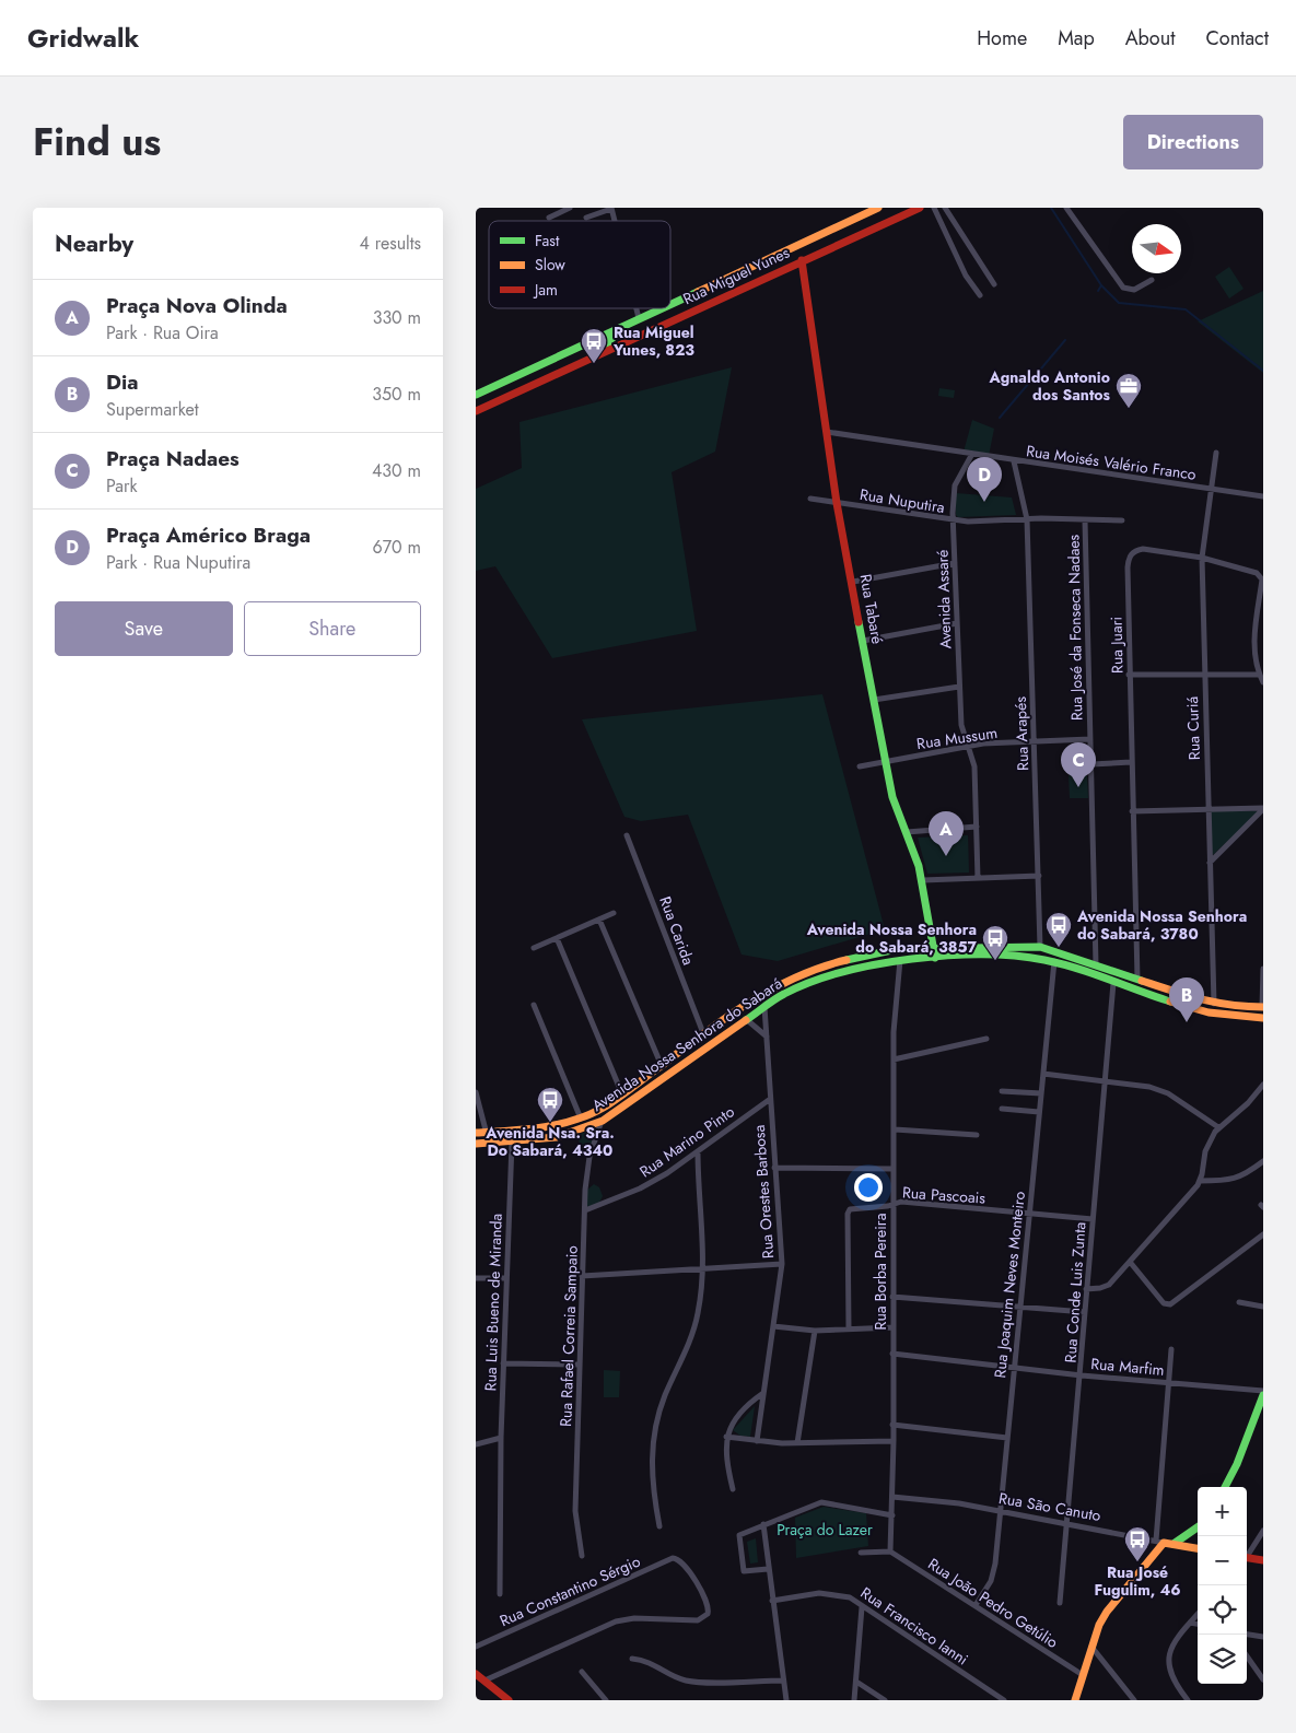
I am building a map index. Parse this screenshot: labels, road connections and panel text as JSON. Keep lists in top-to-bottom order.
{
  "streets": {
    "main road": [
      "Rua Miguel Yunes",
      "Rua Tabaré",
      "Avenida Nossa Senhora do Sabará",
      "Rua São Canuto"
    ],
    "street": [
      "Rua Moisés Valério Franco",
      "Rua Nuputira",
      "Avenida Assaré",
      "Rua José da Fonseca Nadaes",
      "Rua Juari",
      "Rua Curiá",
      "Rua Arapés",
      "Rua Mussum",
      "Rua Carida",
      "Rua Marino Pinto",
      "Rua Orestes Barbosa",
      "Rua Pascoais",
      "Rua Borba Pereira",
      "Rua Joaquim Neves Monteiro",
      "Rua Conde Luis Zunta",
      "Rua Luis Bueno de Miranda",
      "Rua Rafael Correia Sampaio",
      "Rua Marfim",
      "Rua Constantino Sérgio",
      "Rua João Pedro Getúlio",
      "Rua Francisco Ianni"
    ]
  },
  "crossings": [
    ["Rua Miguel Yunes", "Rua Tabaré"],
    ["Rua Moisés Valério Franco", "Avenida Assaré"],
    ["Rua Moisés Valério Franco", "Rua Tabaré"],
    ["Rua Moisés Valério Franco", "Rua Curiá"],
    ["Rua Moisés Valério Franco", "Rua Arapés"],
    ["Rua Nuputira", "Avenida Assaré"],
    ["Rua Nuputira", "Rua Tabaré"],
    ["Rua Nuputira", "Rua José da Fonseca Nadaes"],
    ["Rua Nuputira", "Rua Arapés"],
    ["Avenida Assaré", "Rua Mussum"],
    ["Rua Tabaré", "Rua Mussum"],
    ["Rua Tabaré", "Avenida Nossa Senhora do Sabará"],
    ["Rua José da Fonseca Nadaes", "Rua Mussum"],
    ["Rua José da Fonseca Nadaes", "Avenida Nossa Senhora do Sabará"],
    ["Rua Juari", "Rua Curiá"],
    ["Rua Juari", "Avenida Nossa Senhora do Sabará"],
    ["Rua Curiá", "Avenida Nossa Senhora do Sabará"],
    ["Rua Arapés", "Rua Mussum"],
    ["Rua Arapés", "Avenida Nossa Senhora do Sabará"],
    ["Rua Carida", "Avenida Nossa Senhora do Sabará"],
    ["Avenida Nossa Senhora do Sabará", "Rua Orestes Barbosa"],
    ["Avenida Nossa Senhora do Sabará", "Rua Borba Pereira"],
    ["Avenida Nossa Senhora do Sabará", "Rua Joaquim Neves Monteiro"],
    ["Avenida Nossa Senhora do Sabará", "Rua Conde Luis Zunta"],
    ["Avenida Nossa Senhora do Sabará", "Rua Luis Bueno de Miranda"],
    ["Avenida Nossa Senhora do Sabará", "Rua Rafael Correia Sampaio"],
    ["Rua Marino Pinto", "Rua Orestes Barbosa"],
    ["Rua Marino Pinto", "Rua Rafael Correia Sampaio"],
    ["Rua Pascoais", "Rua Borba Pereira"],
    ["Rua Pascoais", "Rua Joaquim Neves Monteiro"],
    ["Rua Pascoais", "Rua Conde Luis Zunta"],
    ["Rua Borba Pereira", "Rua Marfim"],
    ["Rua Borba Pereira", "Rua São Canuto"],
    ["Rua Borba Pereira", "Rua João Pedro Getúlio"],
    ["Rua Joaquim Neves Monteiro", "Rua Marfim"],
    ["Rua Joaquim Neves Monteiro", "Rua São Canuto"],
    ["Rua Joaquim Neves Monteiro", "Rua João Pedro Getúlio"],
    ["Rua Conde Luis Zunta", "Rua Marfim"],
    ["Rua Conde Luis Zunta", "Rua São Canuto"]
  ],
  "parks": ["Praça do Lazer"],
  "places": {
    "bus stop": [
      "Rua Miguel Yunes, 823",
      "Avenida Nossa Senhora do Sabará, 3780",
      "Avenida Nossa Senhora do Sabará, 3857",
      "Avenida Nsa. Sra. Do Sabará, 4340",
      "Rua José Fugulim, 46"
    ],
    "office": ["Agnaldo Antonio dos Santos"]
  },
  "legend": ["Fast", "Slow", "Jam"],
  "north": "right",
  "page": {
    "header": "Gridwalk",
    "nav": [
      "Home",
      "Map",
      "About",
      "Contact"
    ],
    "title": "Find us",
    "buttons": [
      "Directions",
      ["Save", "Share"]
    ],
    "heading": ["Nearby", "4 results"],
    "list": [
      {
        "mark": "A",
        "name": "Praça Nova Olinda",
        "note": "Park · Rua Oira",
        "value": "330 m"
      },
      {
        "mark": "B",
        "name": "Dia",
        "note": "Supermarket",
        "value": "350 m"
      },
      {
        "mark": "C",
        "name": "Praça Nadaes",
        "note": "Park",
        "value": "430 m"
      },
      {
        "mark": "D",
        "name": "Praça Américo Braga",
        "note": "Park · Rua Nuputira",
        "value": "670 m"
      }
    ],
    "pins": [
      "D",
      "C",
      "A",
      "B"
    ],
    "map_buttons": ["+", "−"]
  }
}
